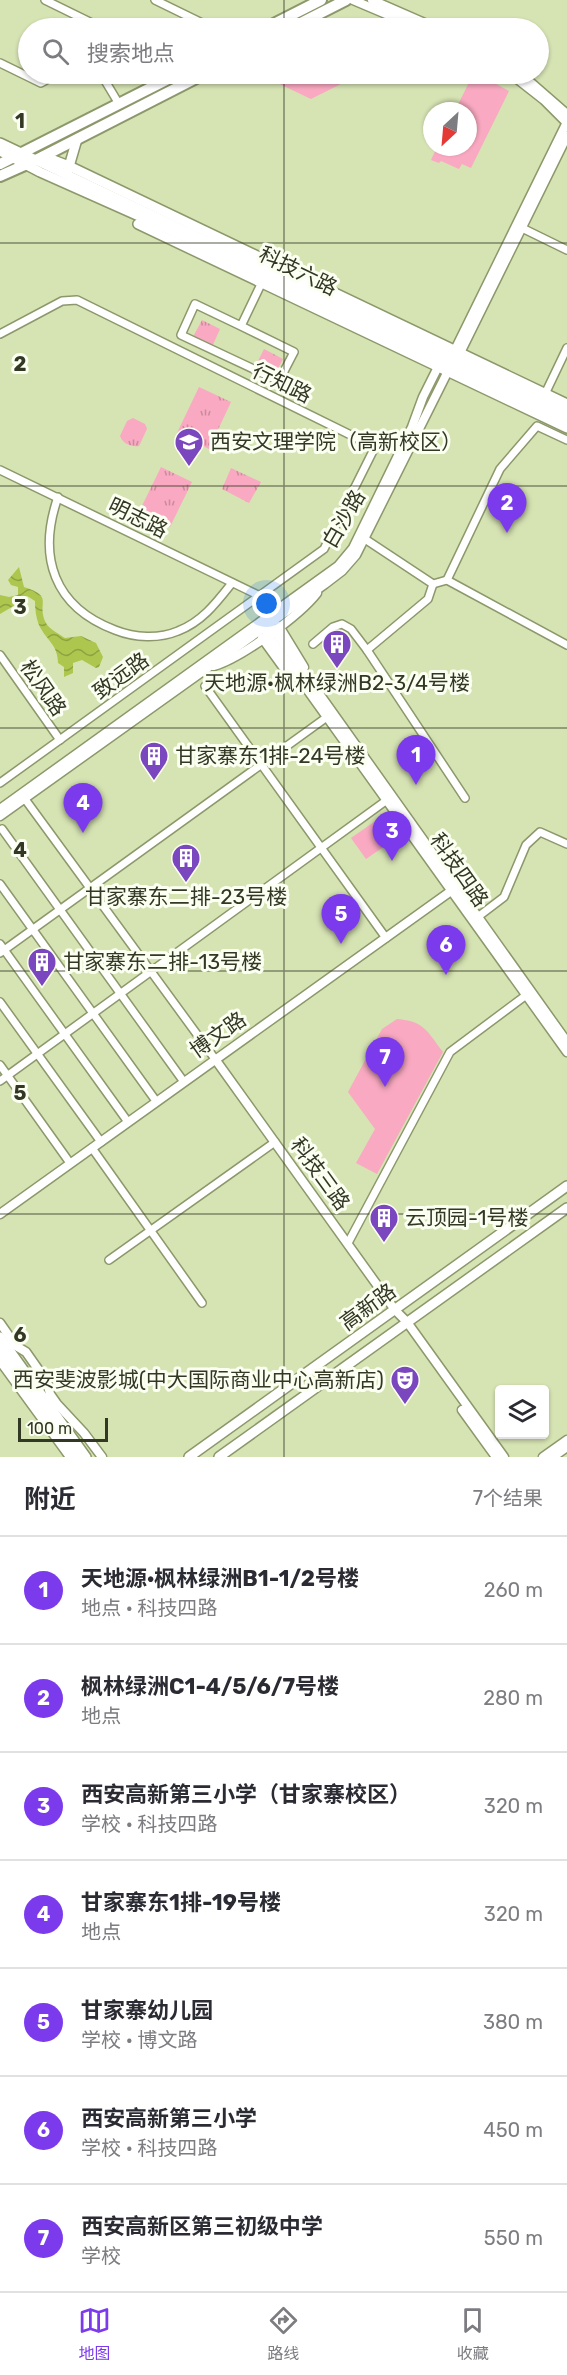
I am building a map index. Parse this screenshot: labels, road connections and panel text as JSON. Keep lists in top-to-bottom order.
{
  "streets": {
    "main road": ["科技六路", "高新路"],
    "street": [
      "行知路",
      "明志路",
      "白沙路",
      "致远路",
      "松风路",
      "科技四路",
      "博文路",
      "科技三路"
    ]
  },
  "crossings": [
    ["科技六路", "白沙路"],
    ["行知路", "明志路"],
    ["行知路", "致远路"],
    ["明志路", "致远路"],
    ["白沙路", "科技四路"],
    ["致远路", "松风路"],
    ["科技四路", "博文路"],
    ["博文路", "科技三路"],
    ["科技三路", "高新路"]
  ],
  "places": {
    "school or university": ["西安文理学院（高新校区）"],
    "building": [
      "天地源·枫林绿洲B2-3/4号楼",
      "甘家寨东1排-24号楼",
      "甘家寨东二排-23号楼",
      "甘家寨东二排-13号楼",
      "云顶园-1号楼"
    ],
    "theatre": ["西安斐波影城(中大国际商业中心高新店)"]
  },
  "scale_bar": "100 m",
  "north": "bottom left",
  "page": {
    "search": "搜索地点",
    "pins": [
      "2",
      "1",
      "4",
      "3",
      "5",
      "6",
      "7"
    ],
    "scale": "100 m",
    "heading": ["附近", "7个结果"],
    "list": [
      {
        "mark": "1",
        "name": "天地源·枫林绿洲B1-1/2号楼",
        "note": "地点 · 科技四路",
        "value": "260 m"
      },
      {
        "mark": "2",
        "name": "枫林绿洲C1-4/5/6/7号楼",
        "note": "地点",
        "value": "280 m"
      },
      {
        "mark": "3",
        "name": "西安高新第三小学（甘家寨校区）",
        "note": "学校 · 科技四路",
        "value": "320 m"
      },
      {
        "mark": "4",
        "name": "甘家寨东1排-19号楼",
        "note": "地点",
        "value": "320 m"
      },
      {
        "mark": "5",
        "name": "甘家寨幼儿园",
        "note": "学校 · 博文路",
        "value": "380 m"
      },
      {
        "mark": "6",
        "name": "西安高新第三小学",
        "note": "学校 · 科技四路",
        "value": "450 m"
      },
      {
        "mark": "7",
        "name": "西安高新区第三初级中学",
        "note": "学校",
        "value": "550 m"
      }
    ],
    "nav": ["地图", "路线", "收藏"]
  },
  "grid": {
    "rows": [
      "1",
      "2",
      "3",
      "4",
      "5",
      "6"
    ]
  }
}
